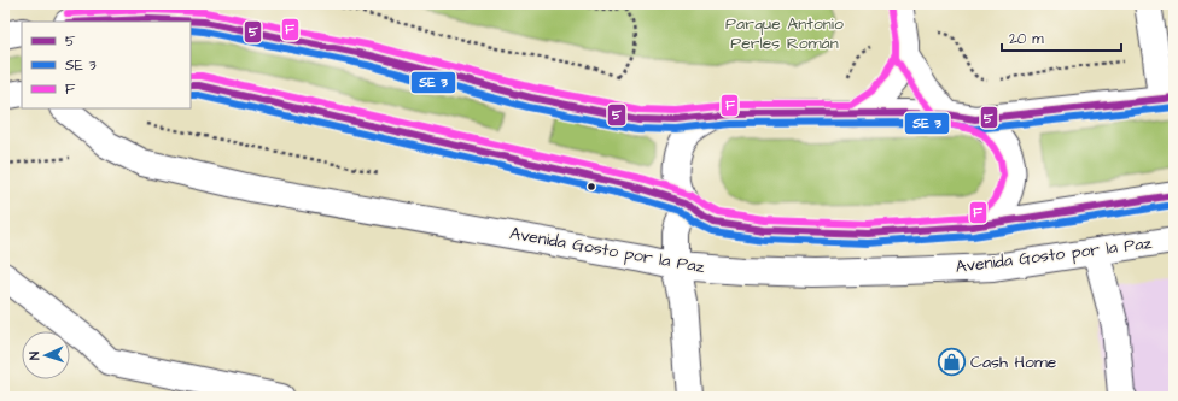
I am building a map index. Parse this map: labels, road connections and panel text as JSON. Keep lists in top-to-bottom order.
{
  "streets": {
    "main road": ["Avenida Gosto por la Paz"]
  },
  "parks": ["Parque Antonio Perles Román"],
  "places": {
    "shop": ["Cash Home"]
  },
  "lines": ["transit line F", "transit line 5"],
  "legend": ["5", "SE 3", "F"],
  "scale_bar": "20 m",
  "north": "left"
}
